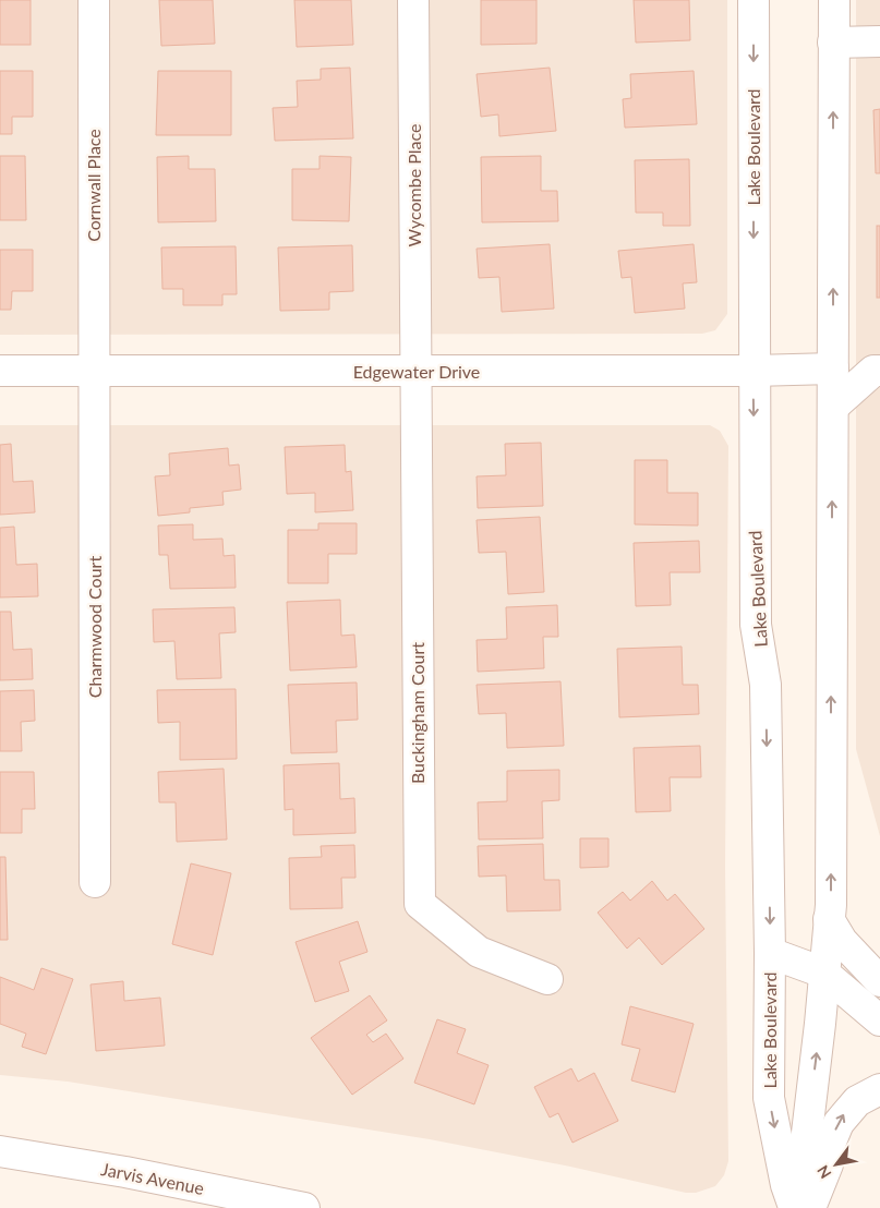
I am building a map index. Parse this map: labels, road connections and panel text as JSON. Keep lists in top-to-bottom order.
{
  "streets": {
    "street": [
      "Lake Boulevard",
      "Cornwall Place",
      "Wycombe Place",
      "Edgewater Drive",
      "Charmwood Court",
      "Buckingham Court",
      "Jarvis Avenue"
    ]
  },
  "crossings": [
    ["Lake Boulevard", "Edgewater Drive"],
    ["Cornwall Place", "Edgewater Drive"],
    ["Cornwall Place", "Charmwood Court"],
    ["Wycombe Place", "Edgewater Drive"],
    ["Wycombe Place", "Buckingham Court"],
    ["Edgewater Drive", "Charmwood Court"],
    ["Edgewater Drive", "Buckingham Court"]
  ],
  "north": "bottom left"
}
